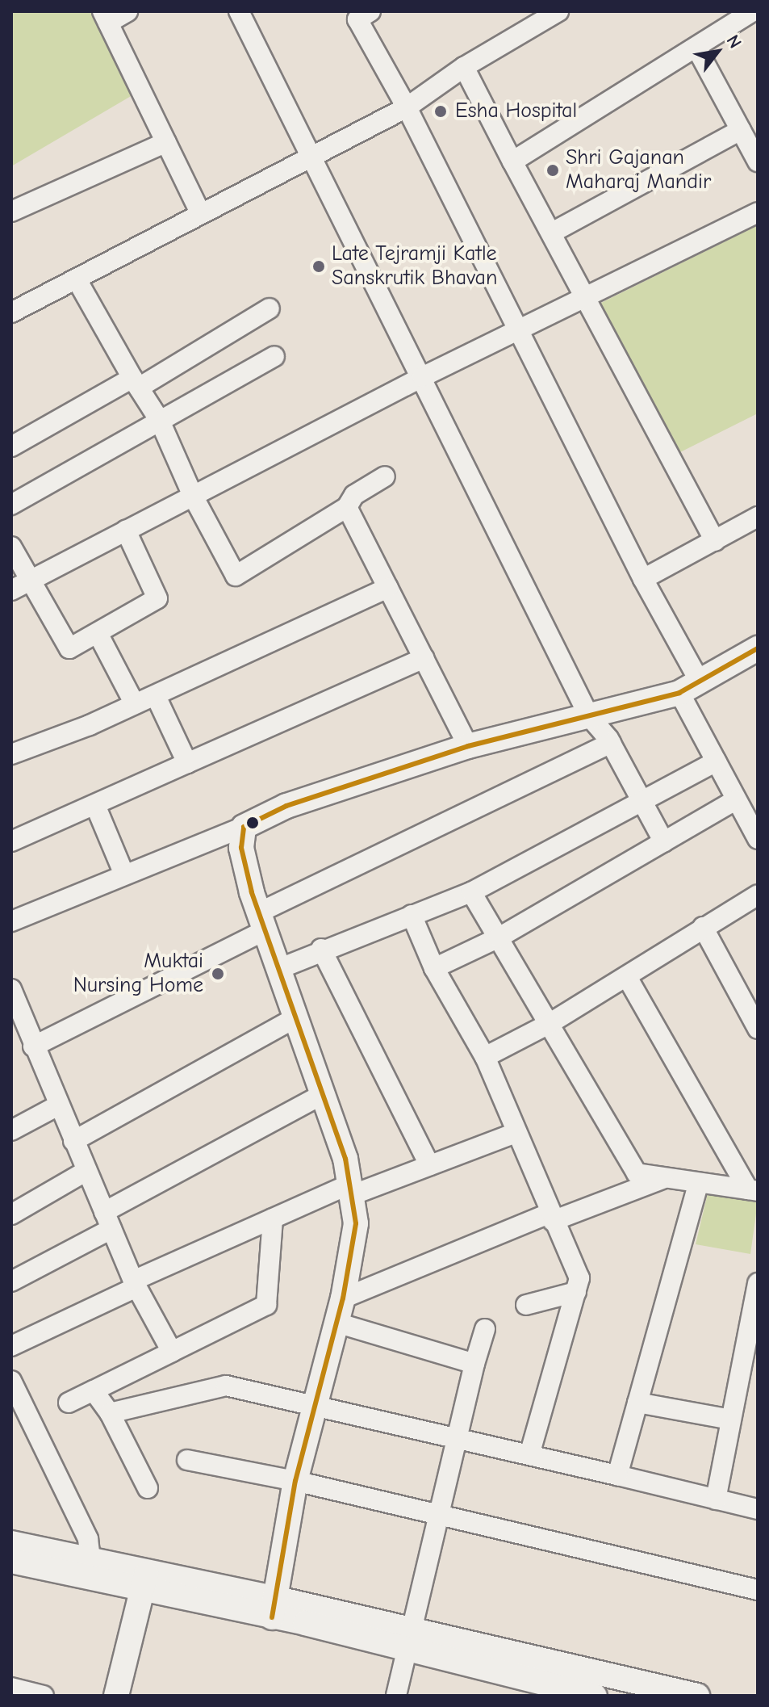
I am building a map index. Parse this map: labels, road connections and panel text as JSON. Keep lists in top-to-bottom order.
{
  "places": [
    "Esha Hospital",
    "Shri Gajanan Maharaj Mandir",
    "Late Tejramji Katle Sanskrutik Bhavan",
    "Muktai Nursing Home"
  ],
  "north": "top right"
}
